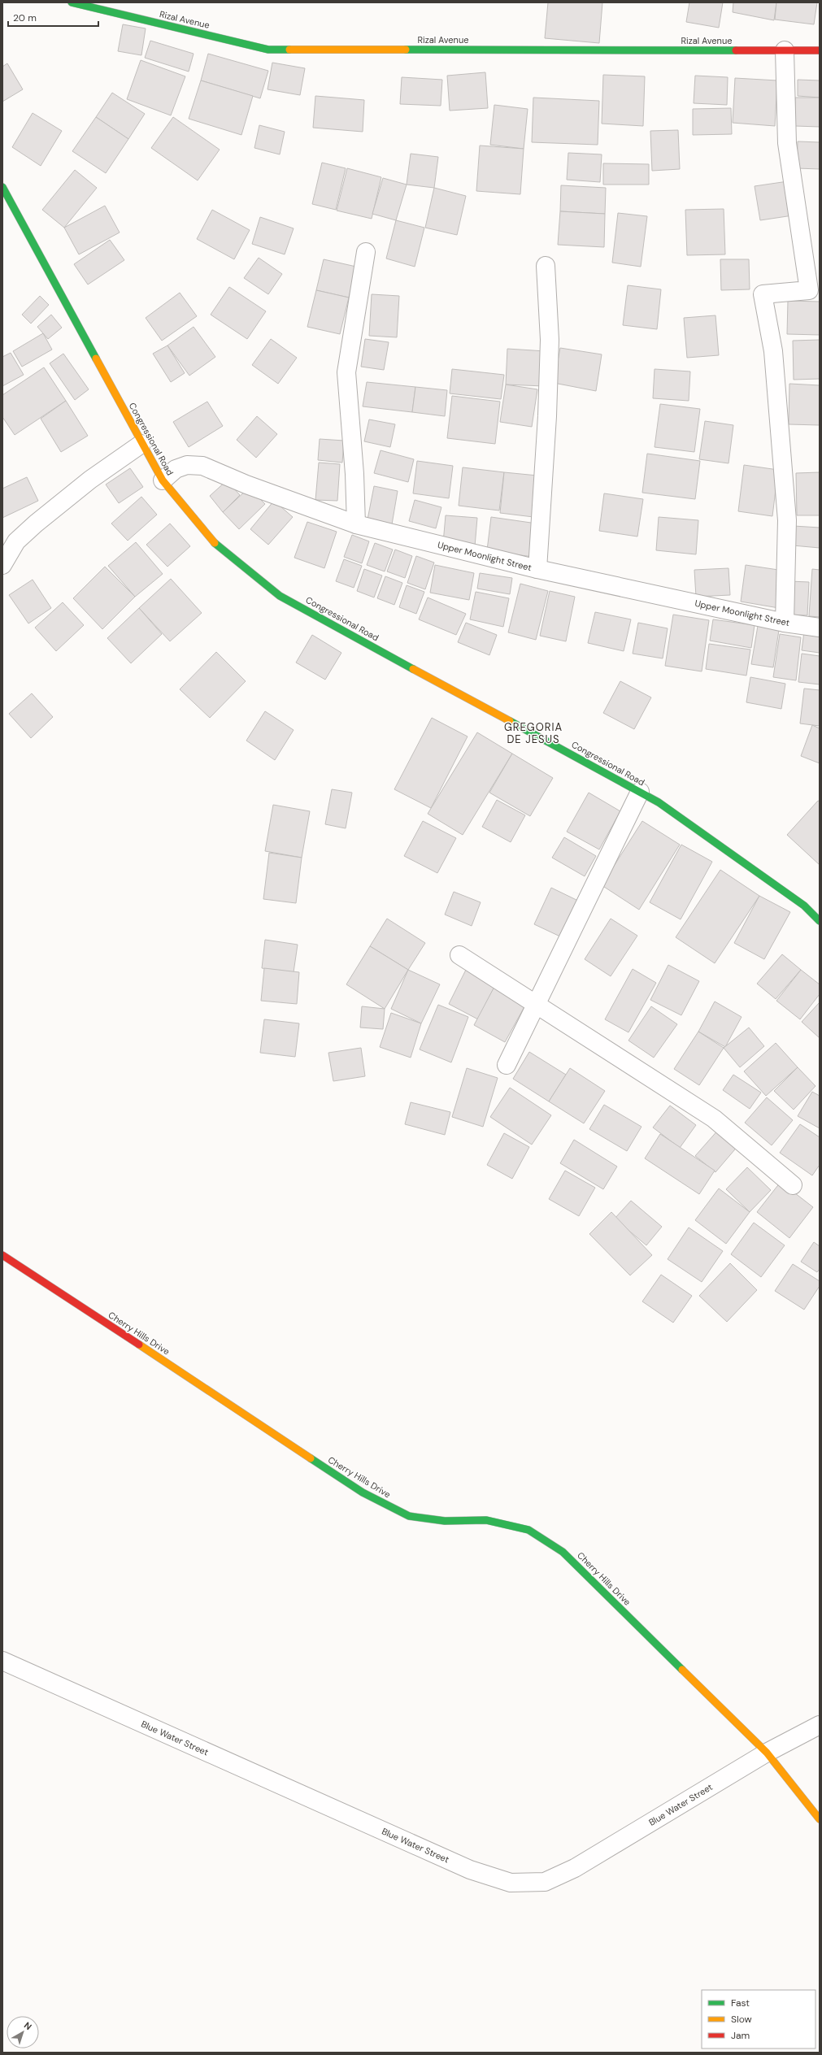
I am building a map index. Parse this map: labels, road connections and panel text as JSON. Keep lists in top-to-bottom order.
{
  "streets": {
    "main road": ["Rizal Avenue", "Congressional Road", "Cherry Hills Drive"],
    "street": ["Upper Moonlight Street", "Blue Water Street"]
  },
  "crossings": [
    ["Congressional Road", "Upper Moonlight Street"],
    ["Cherry Hills Drive", "Blue Water Street"]
  ],
  "districts": ["GREGORIA DE JESUS"],
  "legend": ["Fast", "Slow", "Jam"],
  "scale_bar": "20 m",
  "north": "top right"
}
